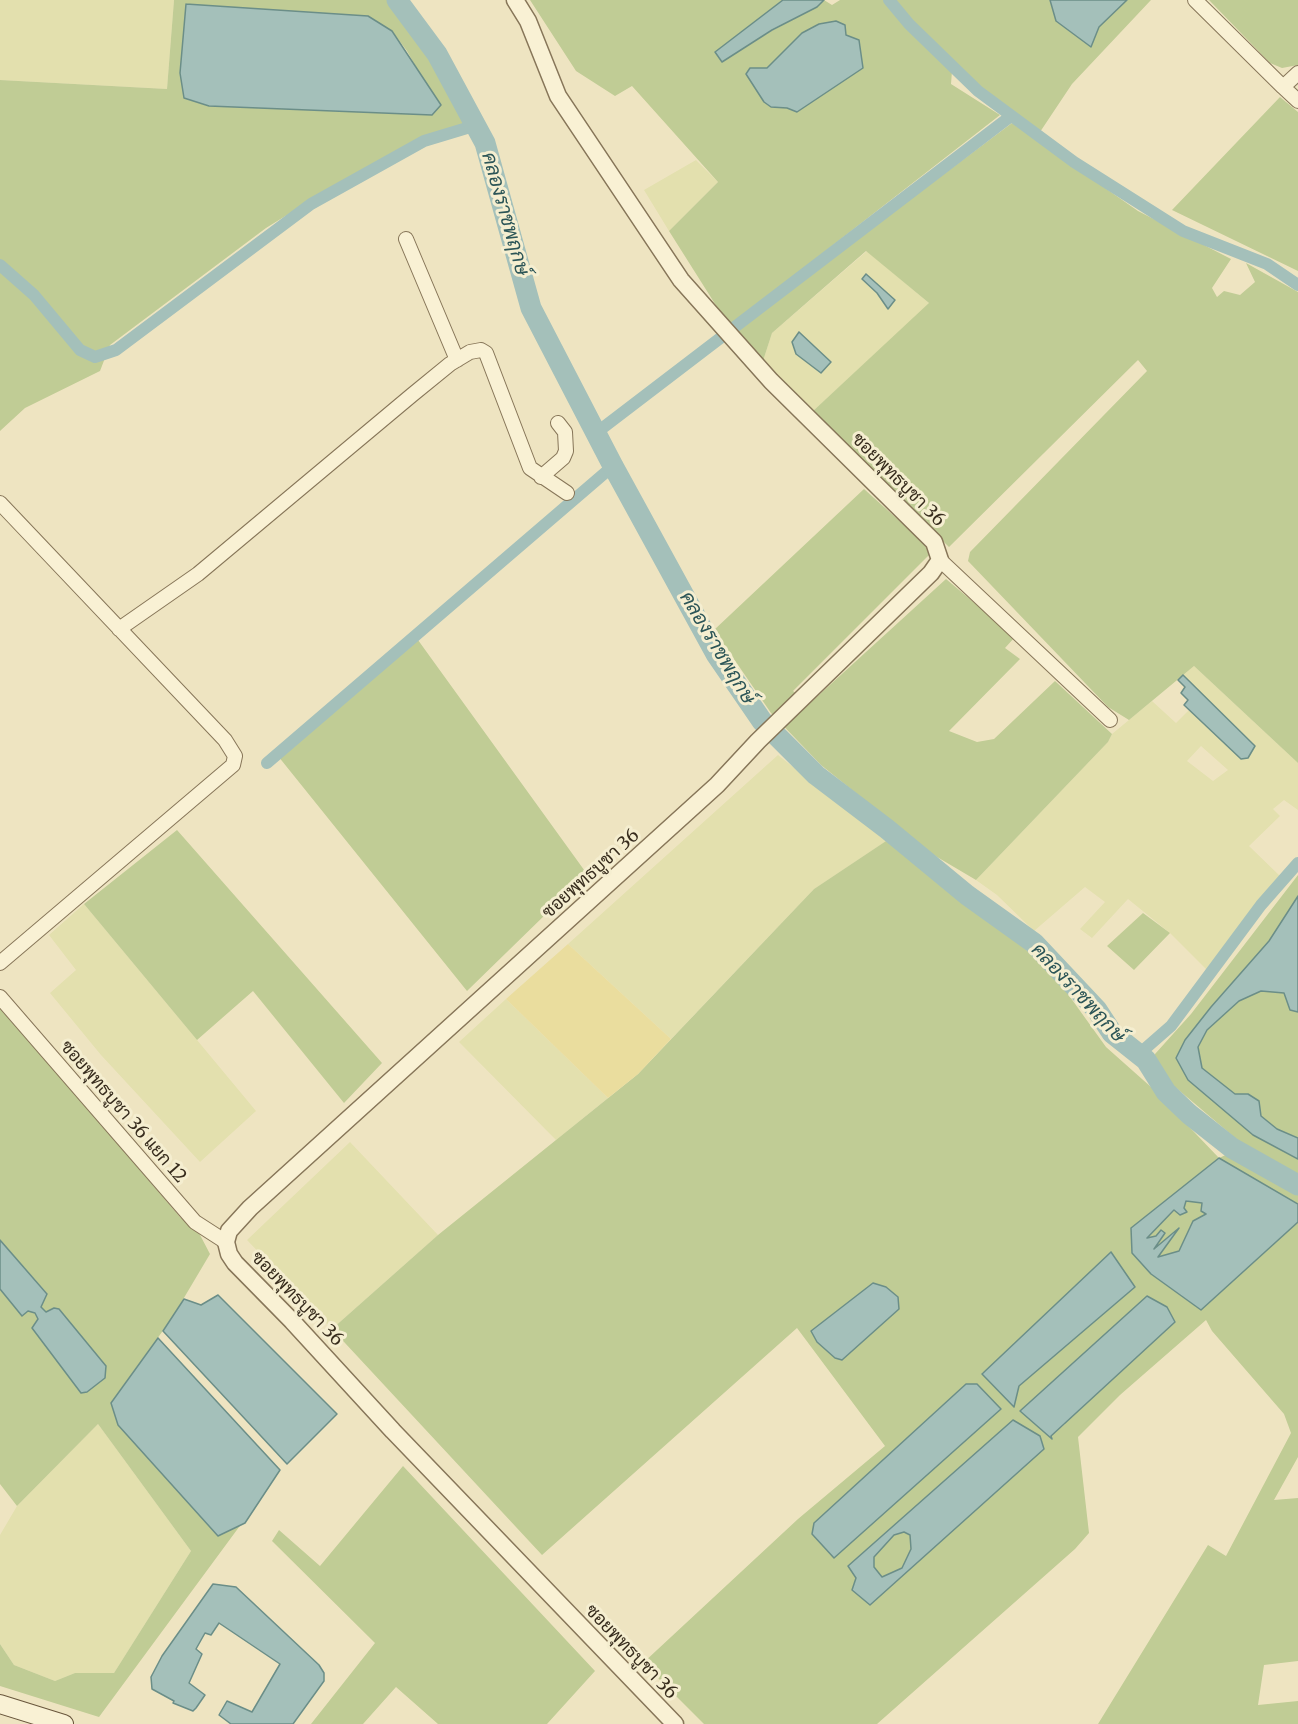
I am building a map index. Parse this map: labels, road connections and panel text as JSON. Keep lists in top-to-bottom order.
{
  "streets": {
    "street": ["ซอยพุทธบูชา 36", "ซอยพุทธบูชา 36 แยก 12"]
  },
  "crossings": [
    ["ซอยพุทธบูชา 36", "ซอยพุทธบูชา 36 แยก 12"]
  ],
  "water": ["คลองราชพฤกษ์"]
}
